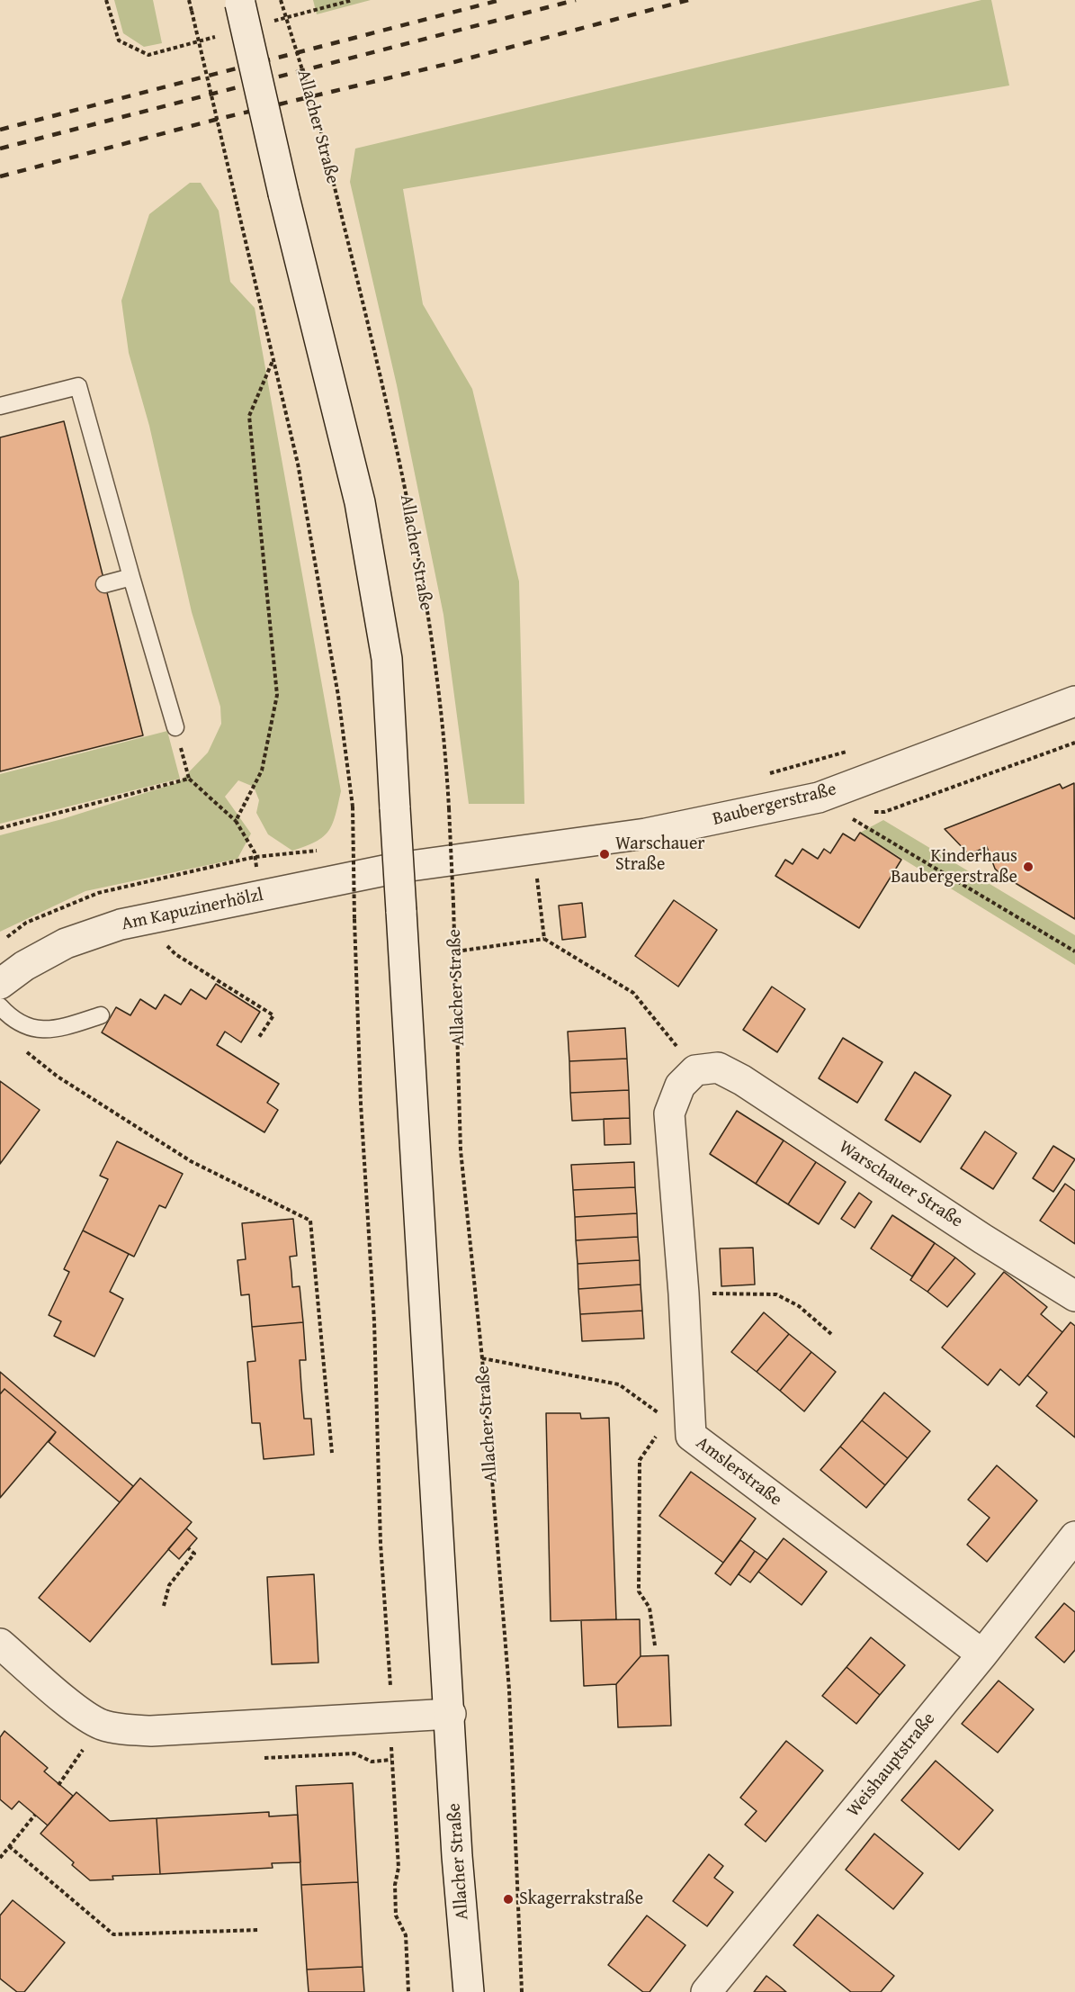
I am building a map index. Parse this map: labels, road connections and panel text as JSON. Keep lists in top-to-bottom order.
{
  "streets": {
    "street": [
      "Allacher Straße",
      "Baubergerstraße",
      "Am Kapuzinerhölzl",
      "Warschauer Straße",
      "Amslerstraße",
      "Weishauptstraße"
    ]
  },
  "crossings": [
    ["Baubergerstraße", "Am Kapuzinerhölzl"],
    ["Warschauer Straße", "Amslerstraße"],
    ["Amslerstraße", "Weishauptstraße"]
  ],
  "places": ["Warschauer Straße", "Kinderhaus Baubergerstraße", "Skagerrakstraße"]
}
